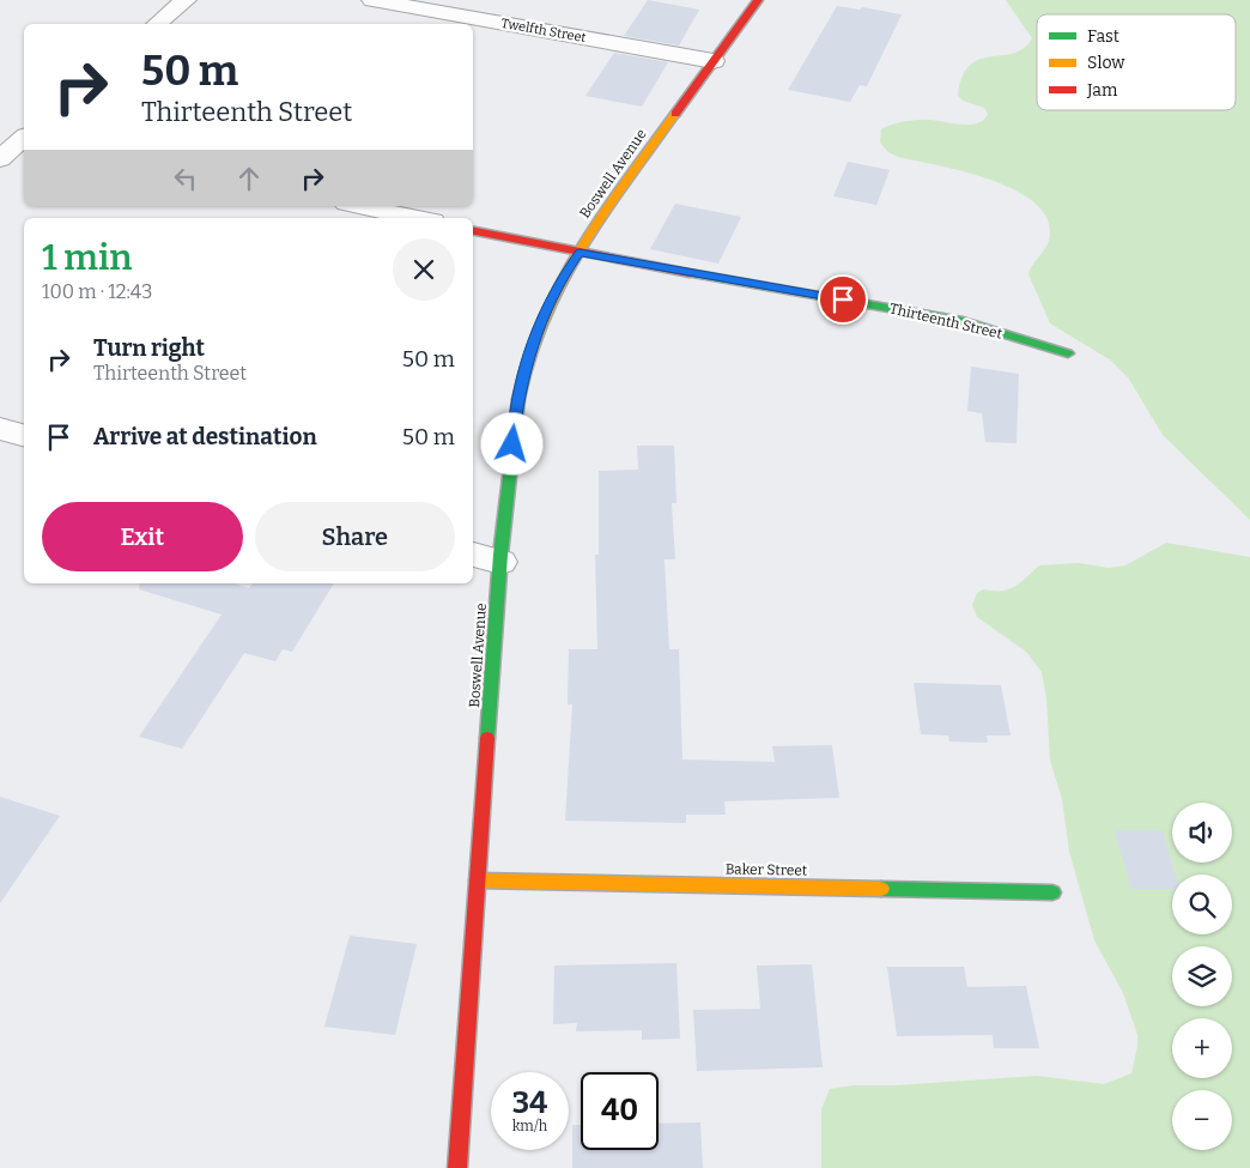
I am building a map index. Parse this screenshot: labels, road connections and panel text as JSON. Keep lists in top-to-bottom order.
{
  "streets": {
    "street": [
      "Twelfth Street",
      "Boswell Avenue",
      "Thirteenth Street",
      "Baker Street"
    ]
  },
  "crossings": [
    ["Twelfth Street", "Boswell Avenue"],
    ["Boswell Avenue", "Thirteenth Street"],
    ["Boswell Avenue", "Baker Street"]
  ],
  "legend": ["Fast", "Slow", "Jam"],
  "page": {
    "turn": ["50 m", "Thirteenth Street"],
    "heading": ["1 min", "100 m · 12:43"],
    "list": [
      {
        "name": "Turn right",
        "note": "Thirteenth Street",
        "value": "50 m"
      },
      {
        "name": "Arrive at destination",
        "value": "50 m"
      }
    ],
    "buttons": ["Exit", "Share"],
    "map_buttons": ["+", "−"],
    "speed": "34 km/h",
    "limit": "40"
  }
}
